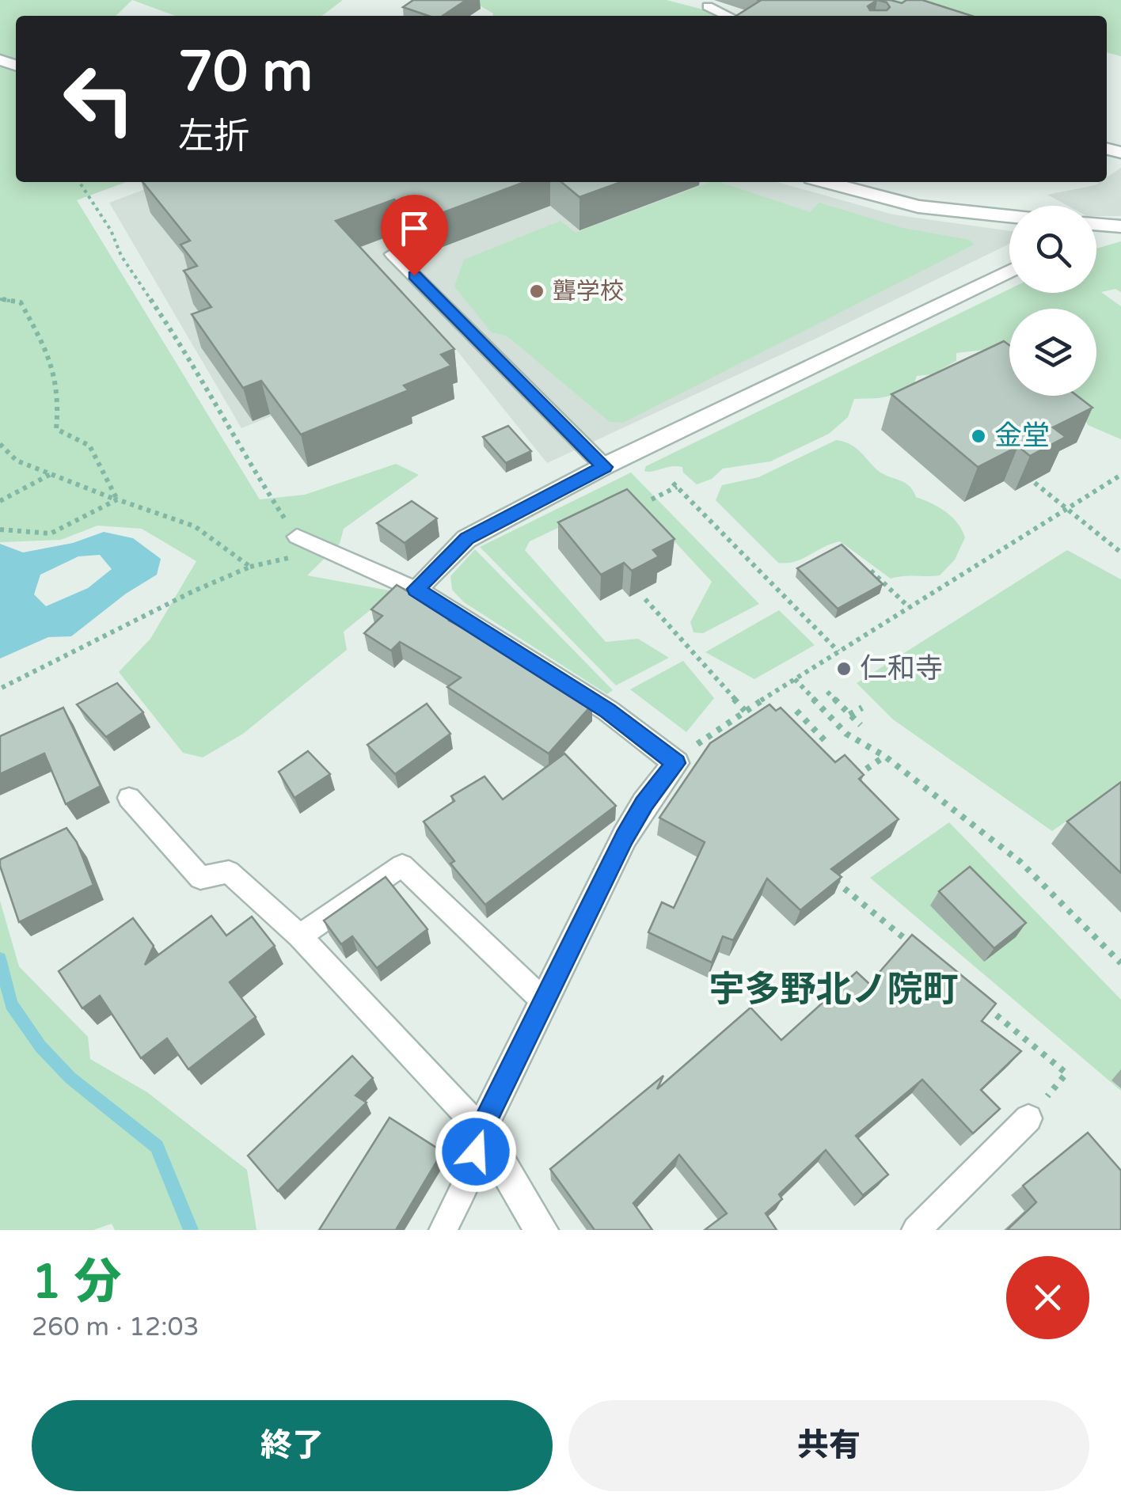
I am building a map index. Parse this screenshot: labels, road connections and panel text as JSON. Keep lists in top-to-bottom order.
{
  "districts": ["宇多野北ノ院町"],
  "places": ["聾学校", "金堂", "仁和寺"],
  "page": {
    "turn": ["70 m", "左折"],
    "heading": ["1 分", "260 m · 12:03"],
    "buttons": ["終了", "共有"]
  }
}
